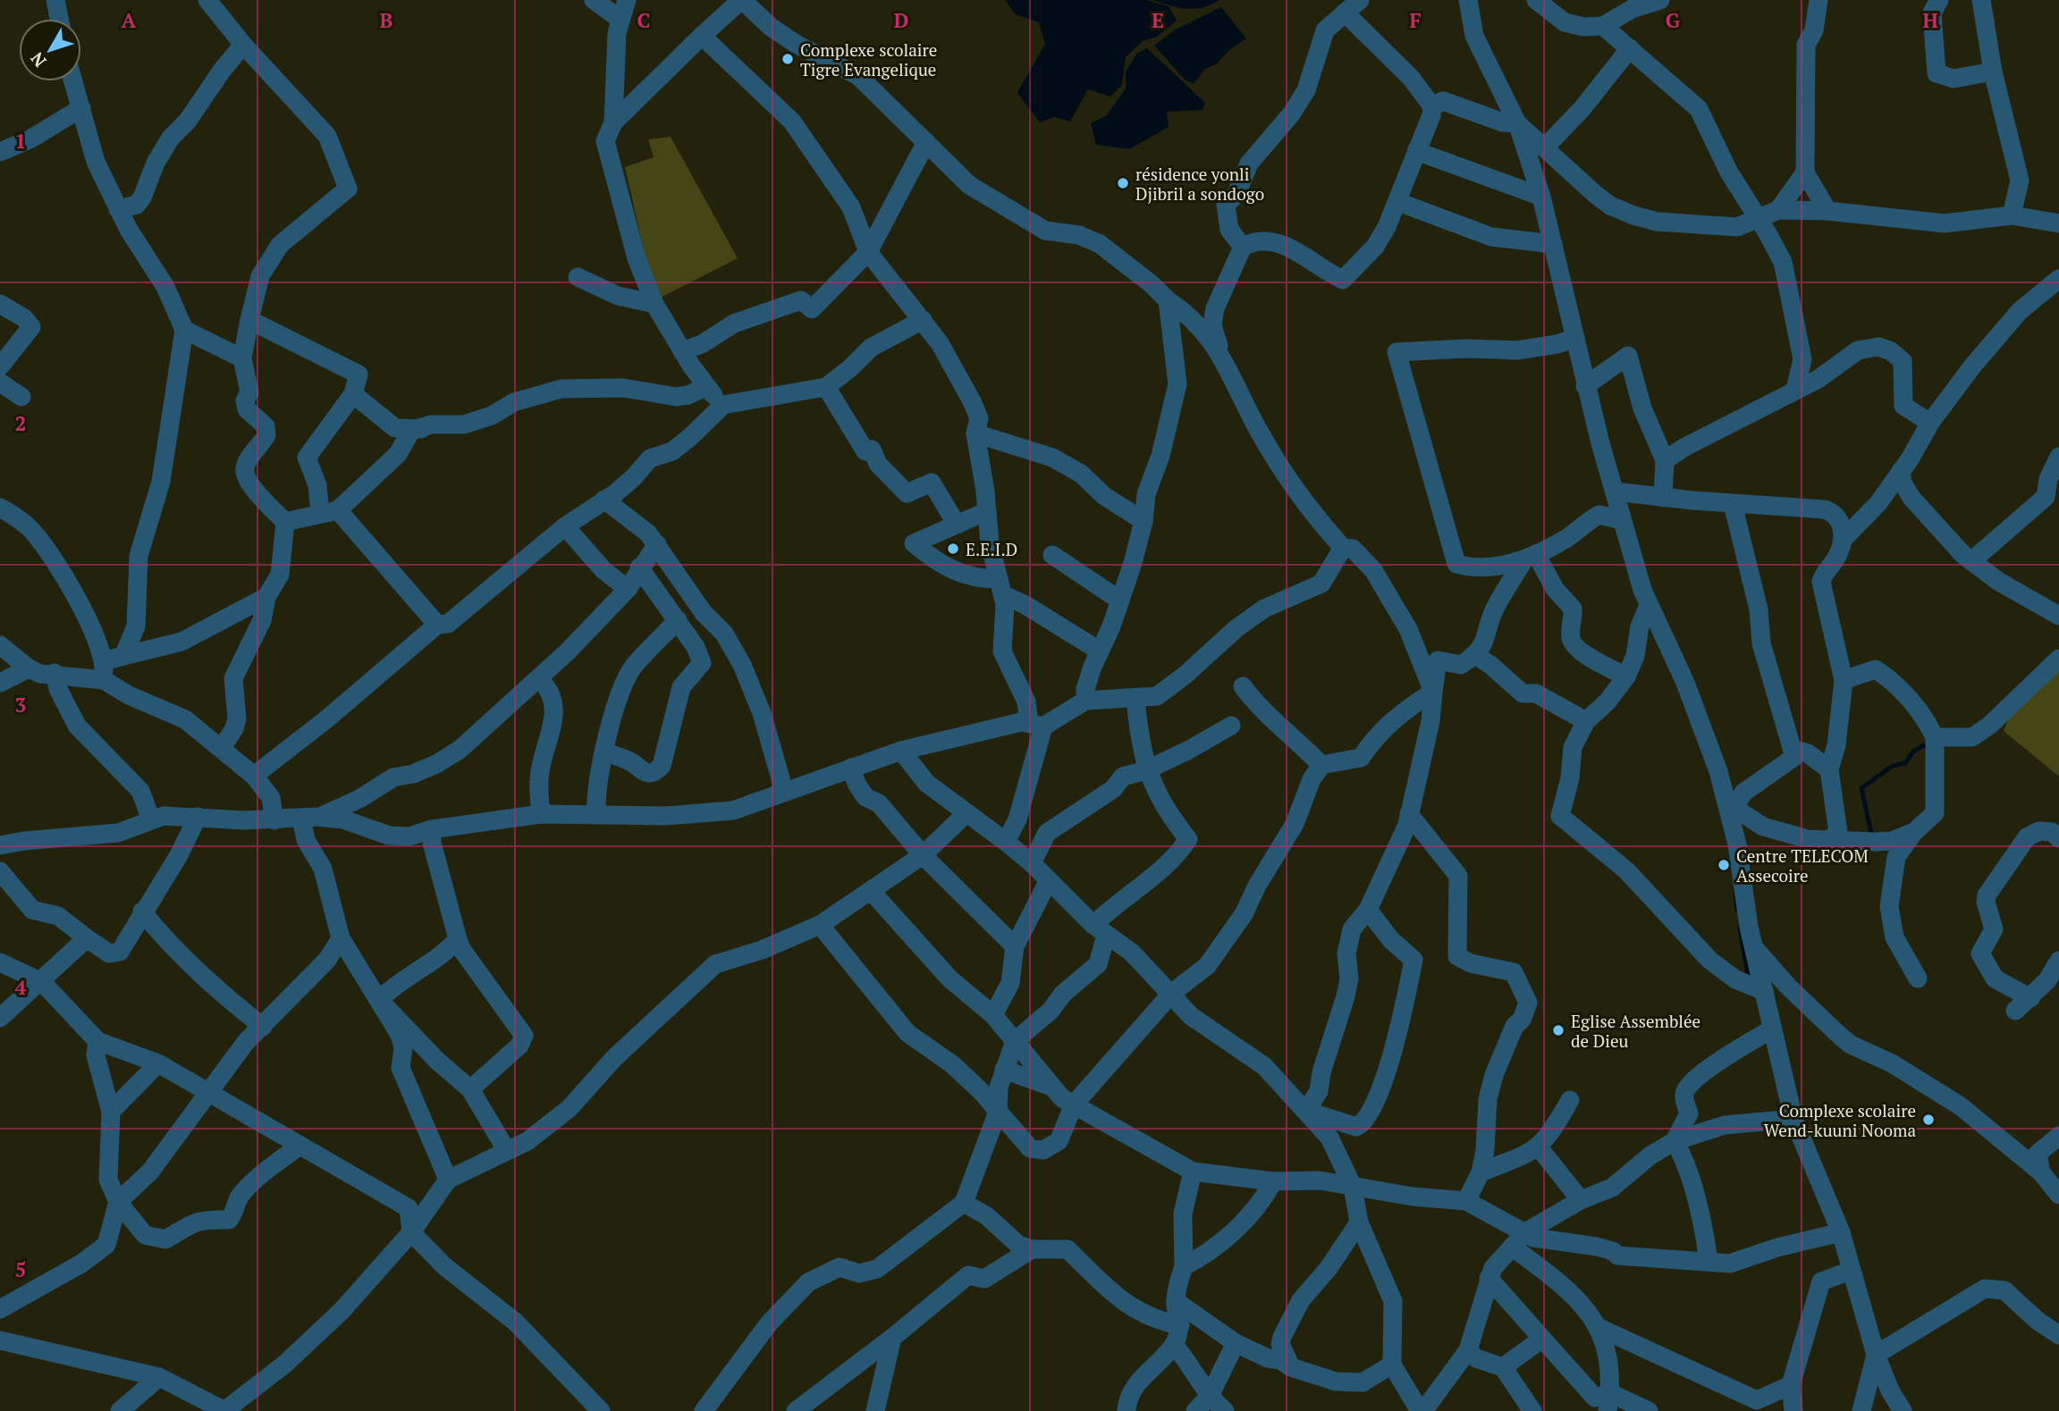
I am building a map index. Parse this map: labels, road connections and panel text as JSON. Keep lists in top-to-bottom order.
{
  "places": [
    "Complexe scolaire Tigre Evangelique",
    "résidence yonli Djibril a sondogo",
    "E.E.I.D",
    "Centre TELECOM Assecoire",
    "Eglise Assemblée de Dieu",
    "Complexe scolaire Wend-kuuni Nooma"
  ],
  "north": "bottom left",
  "grid": {
    "columns": [
      "A",
      "B",
      "C",
      "D",
      "E",
      "F",
      "G",
      "H"
    ],
    "rows": [
      "1",
      "2",
      "3",
      "4",
      "5"
    ]
  }
}
